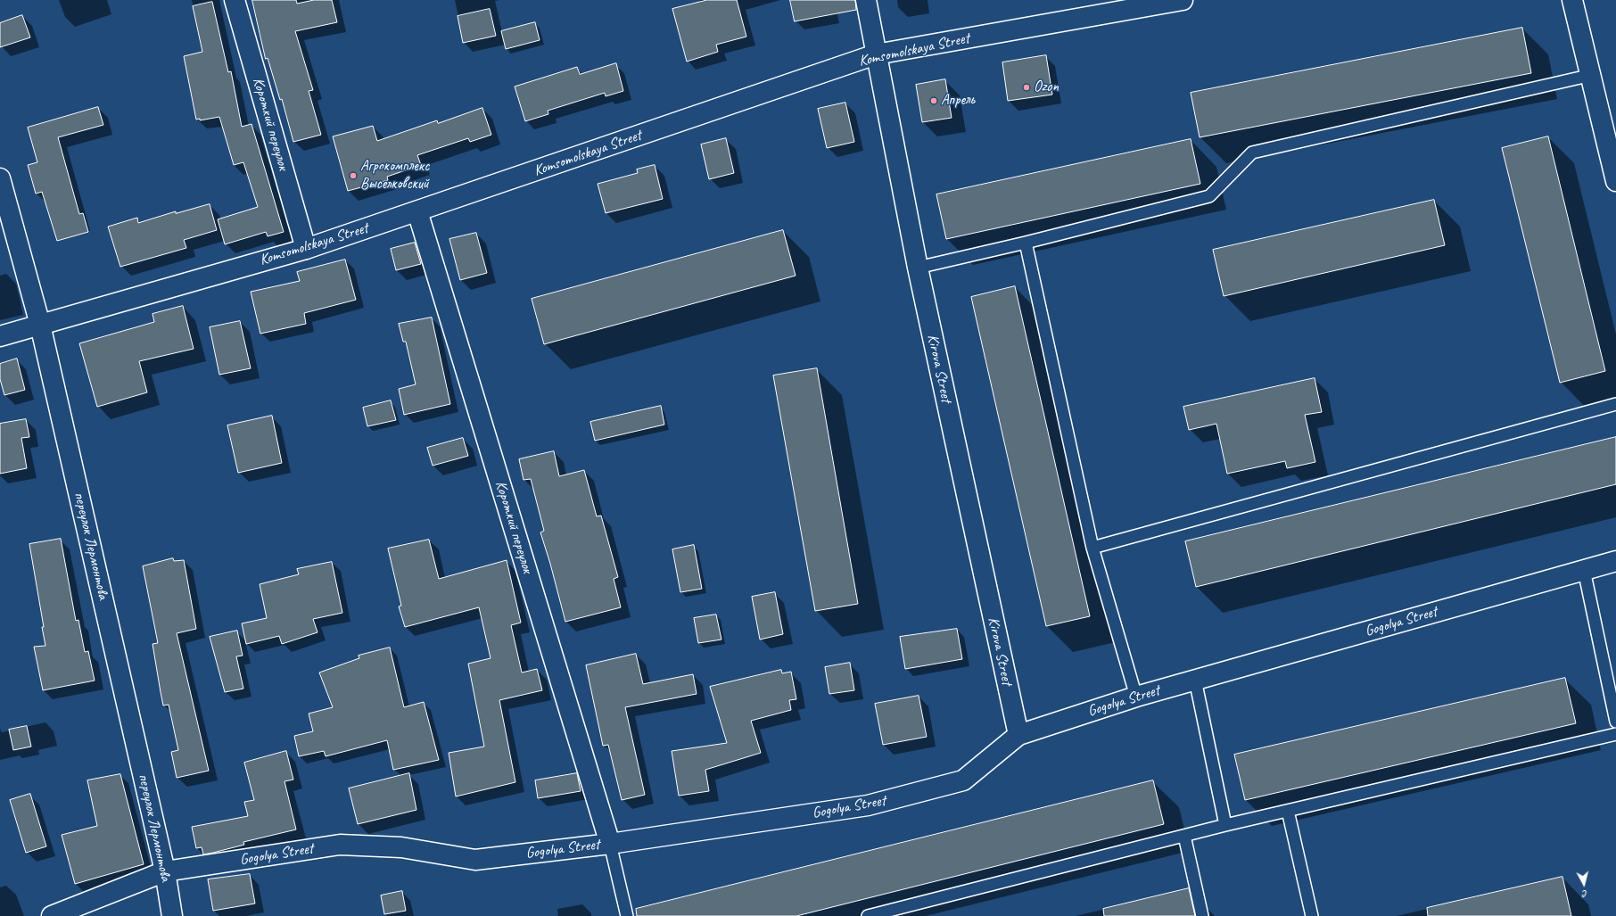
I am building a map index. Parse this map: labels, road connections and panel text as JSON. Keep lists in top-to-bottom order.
{
  "streets": {
    "street": [
      "Komsomolskaya Street",
      "Короткий переулок",
      "Kirova Street",
      "переулок Лермонтова",
      "Gogolya Street"
    ]
  },
  "crossings": [
    ["Komsomolskaya Street", "Короткий переулок"],
    ["Komsomolskaya Street", "Kirova Street"],
    ["Komsomolskaya Street", "переулок Лермонтова"],
    ["Короткий переулок", "Gogolya Street"],
    ["Kirova Street", "Gogolya Street"],
    ["переулок Лермонтова", "Gogolya Street"]
  ],
  "places": ["Ozon", "Апрель", "Агрокомплекс Выселковский"],
  "north": "bottom"
}
